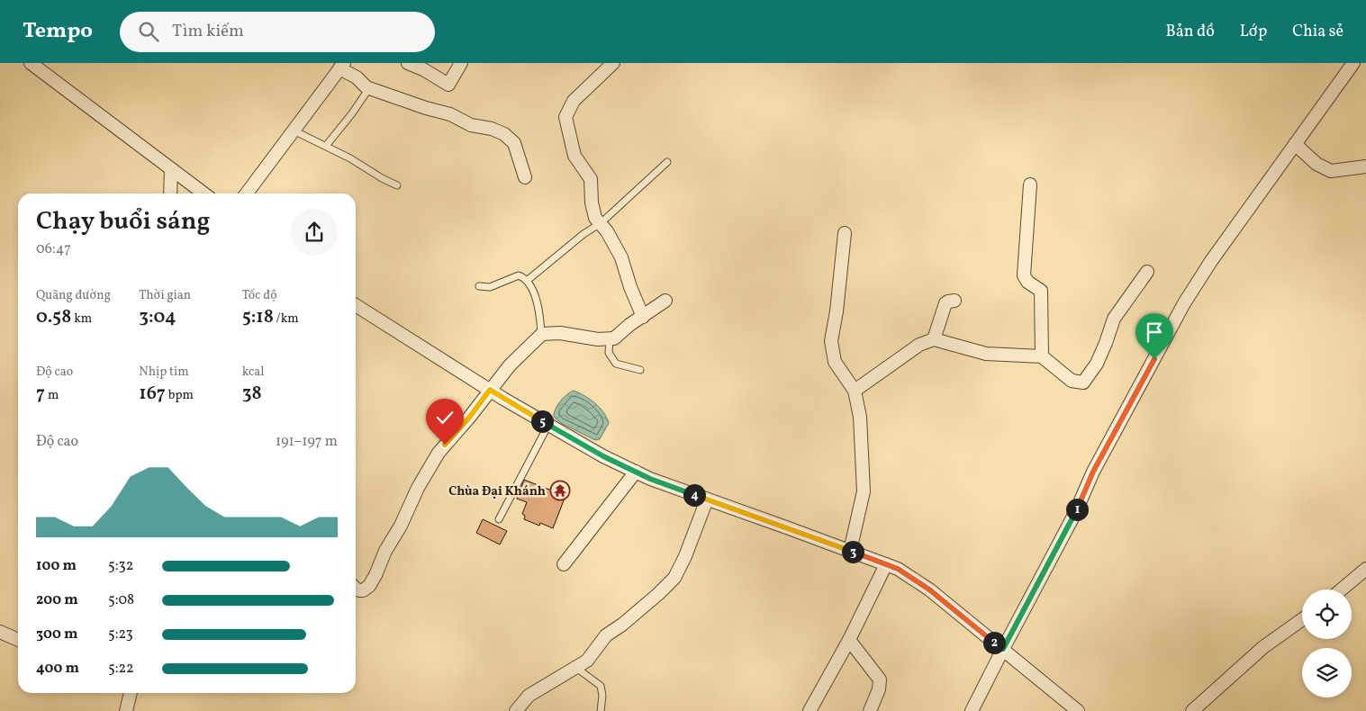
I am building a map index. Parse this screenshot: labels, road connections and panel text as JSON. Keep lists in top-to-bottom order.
{
  "places": {
    "temple": ["Chùa Đại Khánh"]
  },
  "page": {
    "header": "Tempo",
    "search": "Tìm kiếm",
    "nav": ["Bản đồ", "Lớp", "Chia sẻ"],
    "heading": ["Chạy buổi sáng", "06:47"],
    "stats": [
      ["Quãng đường", "0.58 km"],
      ["Thời gian", "3:04"],
      ["Tốc độ", "5:18 /km"],
      ["Độ cao", "7 m"],
      ["Nhịp tim", "167 bpm"],
      ["kcal", "38"]
    ],
    "pins": [
      "5",
      "4",
      "1",
      "3",
      "2"
    ],
    "chart": ["Độ cao", "191–197 m"],
    "list": [
      {
        "name": "100 m",
        "note": "5:32"
      },
      {
        "name": "200 m",
        "note": "5:08"
      },
      {
        "name": "300 m",
        "note": "5:23"
      },
      {
        "name": "400 m",
        "note": "5:22"
      }
    ]
  }
}
